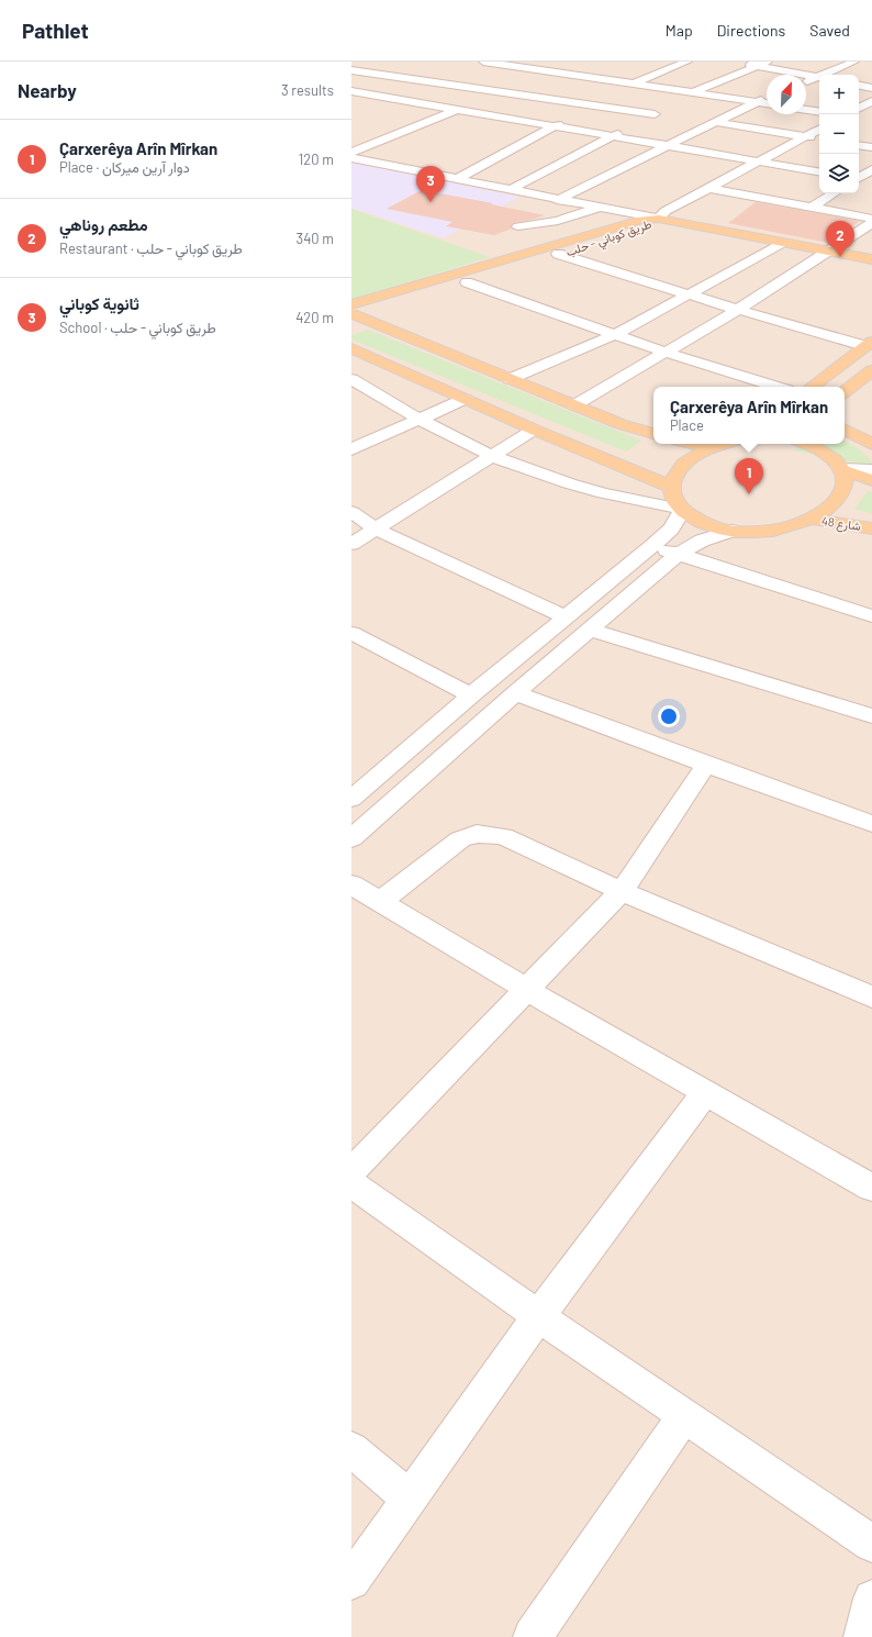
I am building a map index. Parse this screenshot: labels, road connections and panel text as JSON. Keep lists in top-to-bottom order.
{
  "streets": {
    "main road": ["طريق كوباني - حلب", "48 شارع"]
  },
  "north": "top right",
  "page": {
    "header": "Pathlet",
    "nav": ["Map", "Directions", "Saved"],
    "heading": ["Nearby", "3 results"],
    "map_buttons": ["+", "−"],
    "list": [
      {
        "mark": "1",
        "name": "Çarxerêya Arîn Mîrkan",
        "note": "Place · دوار آرين ميركان",
        "value": "120 m"
      },
      {
        "mark": "2",
        "name": "مطعم روناهي",
        "note": "Restaurant · طريق كوباني - حلب",
        "value": "340 m"
      },
      {
        "mark": "3",
        "name": "ثانوية كوباني",
        "note": "School · طريق كوباني - حلب",
        "value": "420 m"
      }
    ],
    "pins": ["3", "2", "1"],
    "popup": ["Çarxerêya Arîn Mîrkan", "Place"]
  }
}
